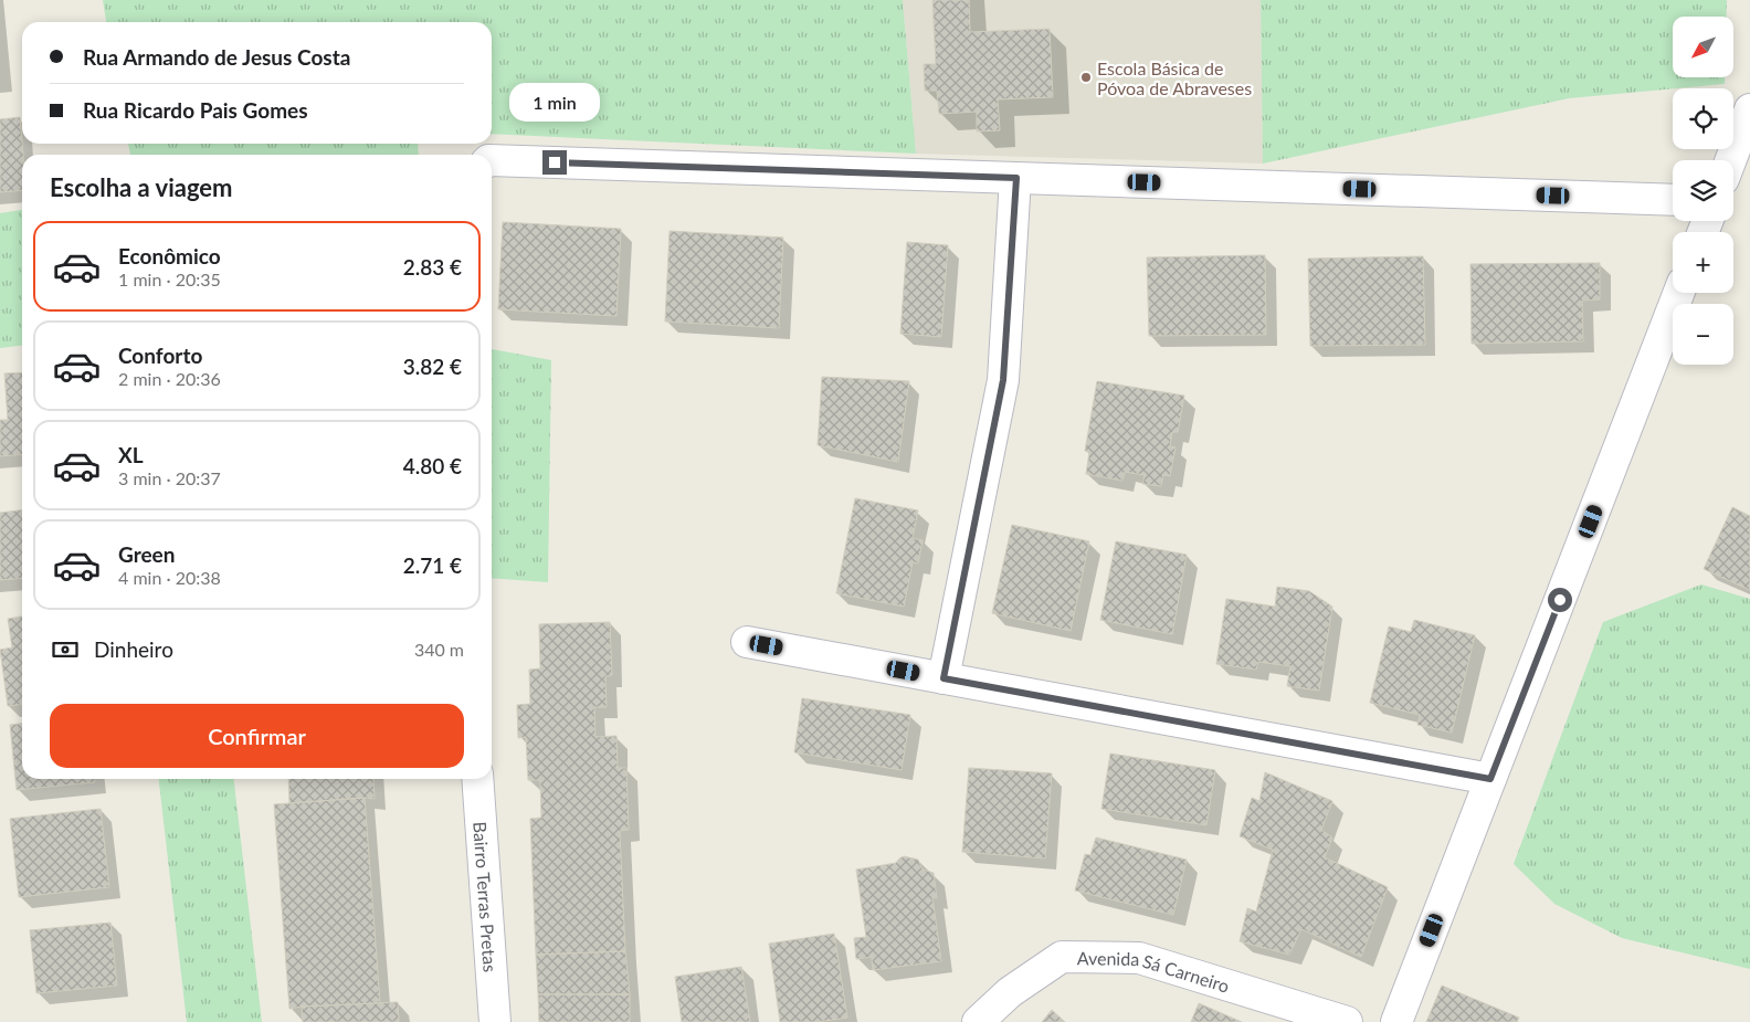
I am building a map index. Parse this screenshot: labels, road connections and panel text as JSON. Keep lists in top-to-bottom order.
{
  "streets": {
    "street": ["Bairro Terras Pretas", "Avenida Sá Carneiro"]
  },
  "places": ["Escola Básica de Póvoa de Abraveses"],
  "north": "bottom left",
  "page": {
    "map_buttons": ["+", "−"],
    "banner": ["Rua Armando de Jesus Costa", "Rua Ricardo Pais Gomes"],
    "bubble": "1 min",
    "heading": "Escolha a viagem",
    "list": [
      {
        "name": "Econômico",
        "note": "1 min · 20:35",
        "value": "2.83 €"
      },
      {
        "name": "Conforto",
        "note": "2 min · 20:36",
        "value": "3.82 €"
      },
      {
        "name": "XL",
        "note": "3 min · 20:37",
        "value": "4.80 €"
      },
      {
        "name": "Green",
        "note": "4 min · 20:38",
        "value": "2.71 €"
      }
    ],
    "pay": ["Dinheiro", "340 m"],
    "buttons": "Confirmar"
  }
}
